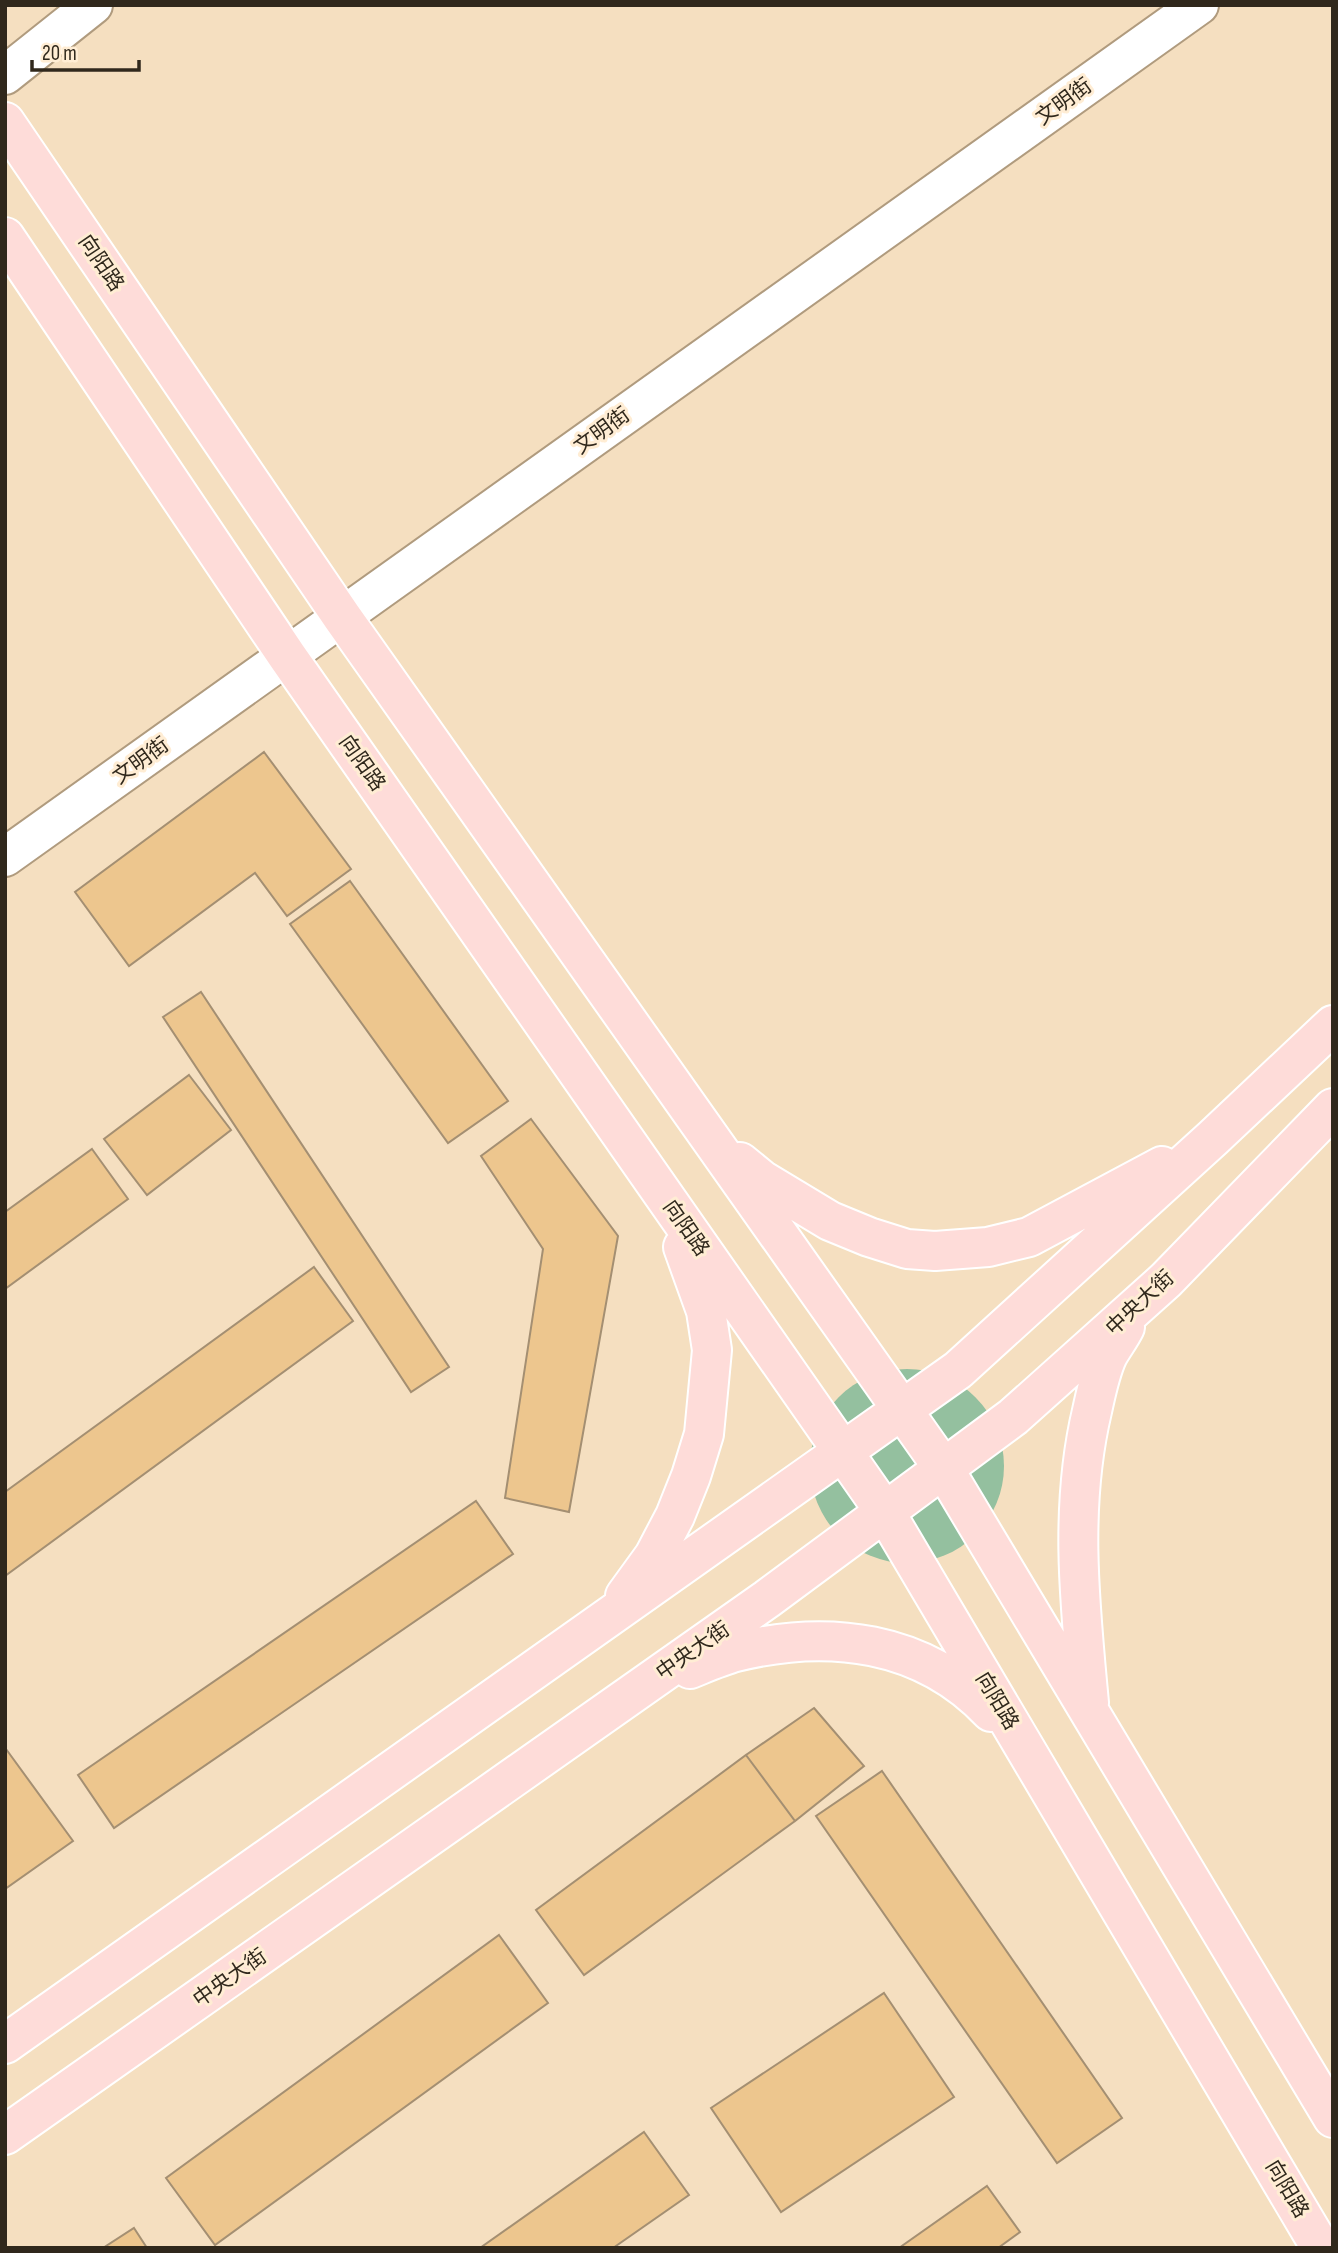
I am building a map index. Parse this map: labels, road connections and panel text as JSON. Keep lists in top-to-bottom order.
{
  "streets": {
    "main road": ["向阳路", "中央大街"],
    "street": ["文明街"]
  },
  "crossings": [
    ["文明街", "向阳路"],
    ["向阳路", "中央大街"]
  ],
  "scale_bar": "20 m"
}
